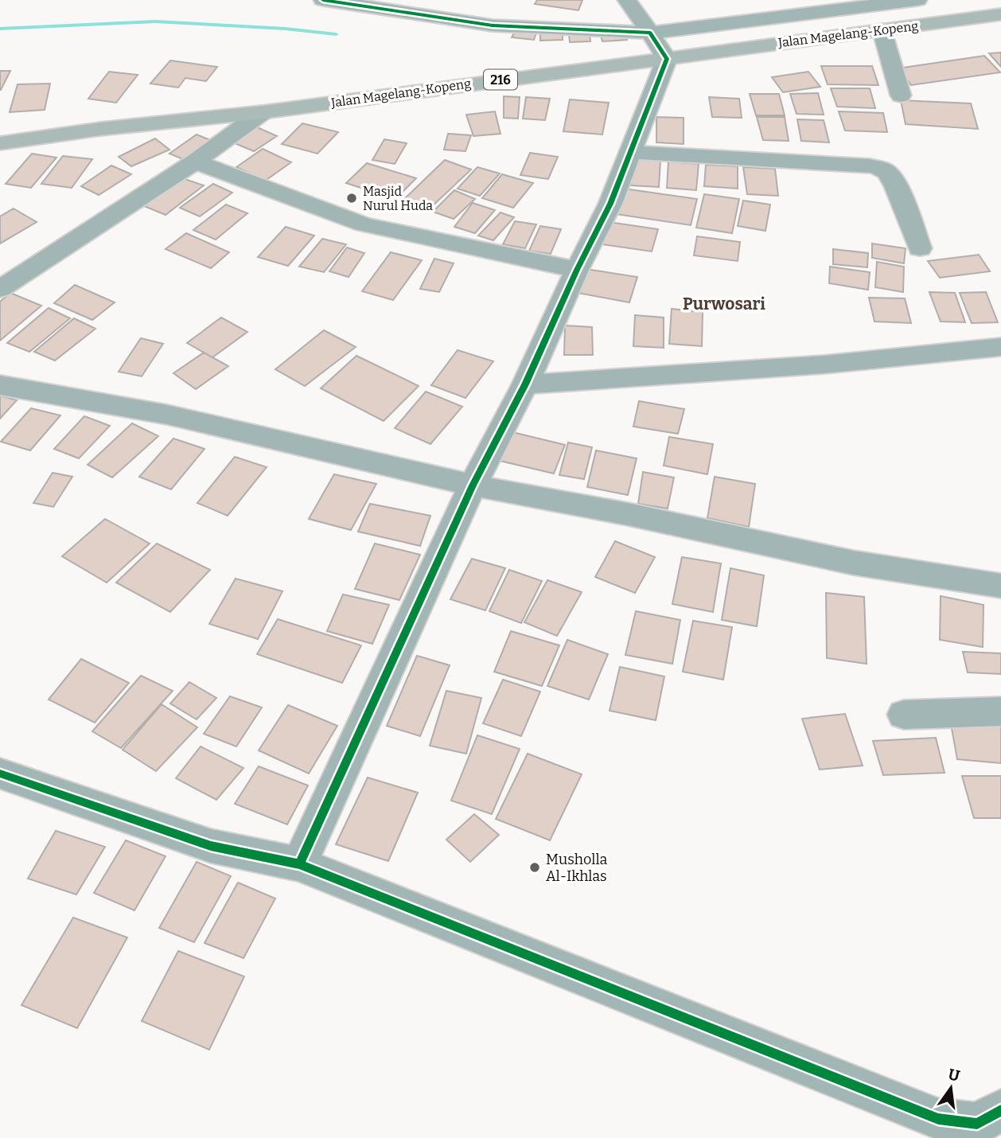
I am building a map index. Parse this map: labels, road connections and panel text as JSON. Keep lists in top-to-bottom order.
{
  "streets": {
    "main road": ["Jalan Magelang-Kopeng", "216"]
  },
  "districts": ["Purwosari"],
  "places": ["Masjid Nurul Huda", "Musholla Al-Ikhlas"],
  "north": "top"
}
